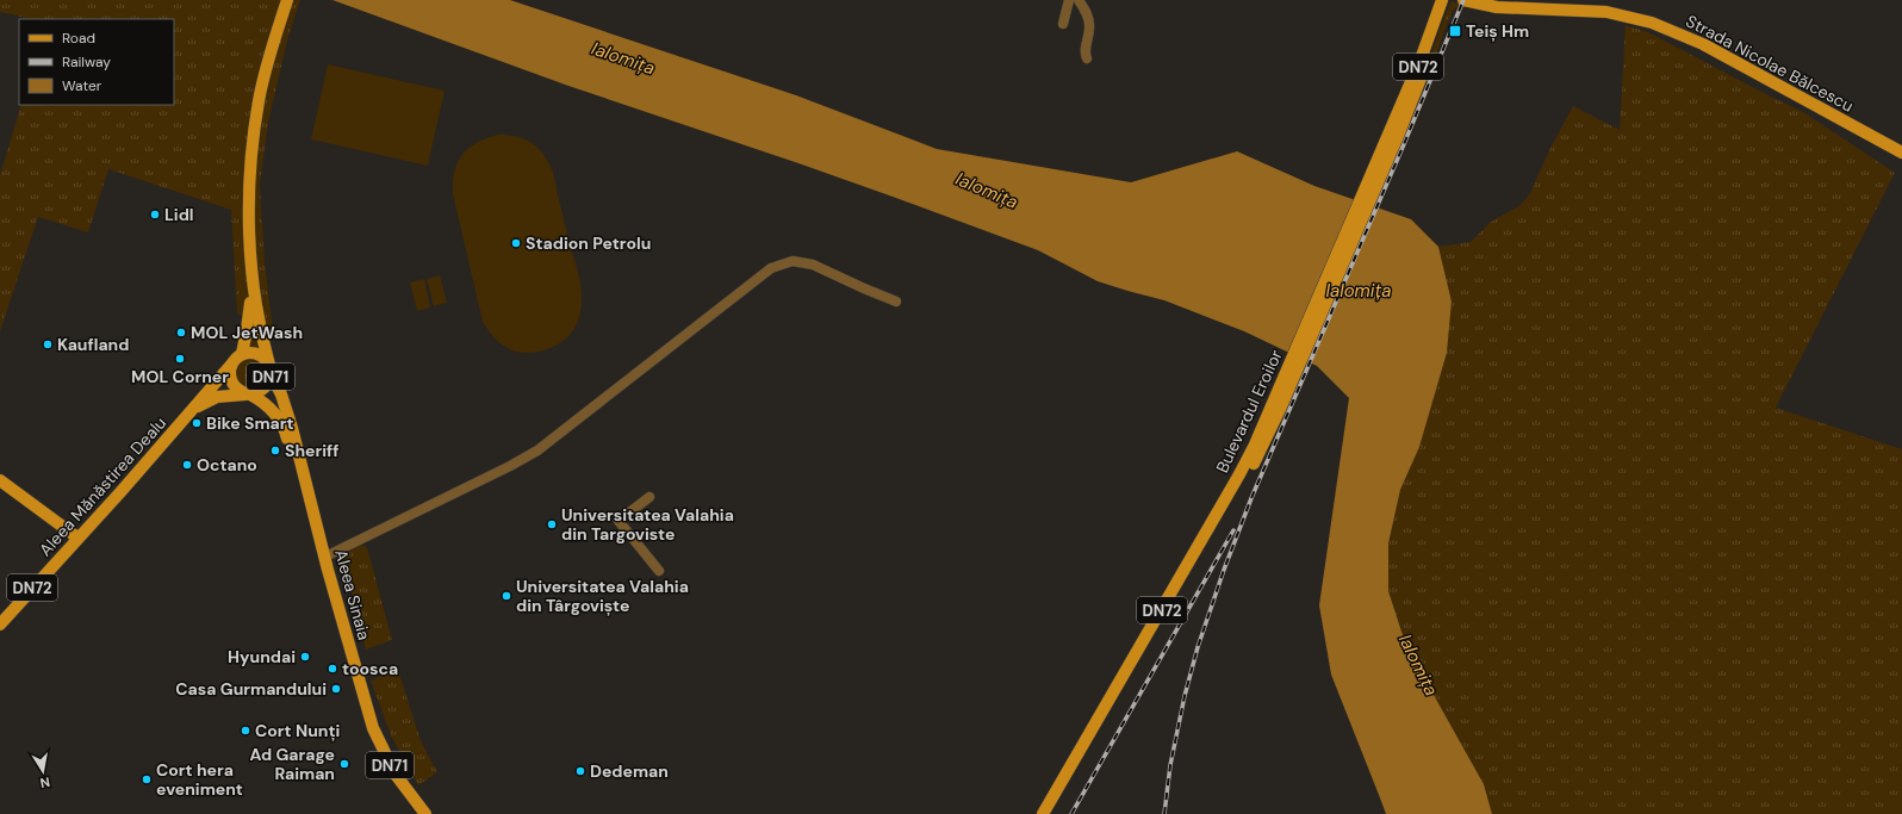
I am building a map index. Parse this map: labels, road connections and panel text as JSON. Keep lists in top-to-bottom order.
{
  "streets": {
    "main road": [
      "Strada Nicolae Bălcescu",
      "DN72",
      "DN71",
      "Bulevardul Eroilor",
      "Aleea Mănăstirea Dealu",
      "Aleea Sinaia"
    ]
  },
  "crossings": [
    ["DN71", "Aleea Mănăstirea Dealu"],
    ["DN71", "Aleea Sinaia"],
    ["Aleea Mănăstirea Dealu", "Aleea Sinaia"]
  ],
  "water": ["Ialomița"],
  "places": {
    "transit": ["Teiș Hm"],
    "other": [
      "Lidl",
      "Stadion Petrolu",
      "MOL JetWash",
      "Kaufland",
      "MOL Corner",
      "Bike Smart",
      "Sheriff",
      "Octano",
      "Universitatea Valahia din Targoviste",
      "Universitatea Valahia din Târgoviște",
      "Hyundai",
      "toosca",
      "Casa Gurmandului",
      "Cort Nunți",
      "Ad Garage Raiman",
      "Dedeman",
      "Cort hera eveniment"
    ]
  },
  "legend": ["Road", "Railway", "Water"],
  "north": "bottom"
}
